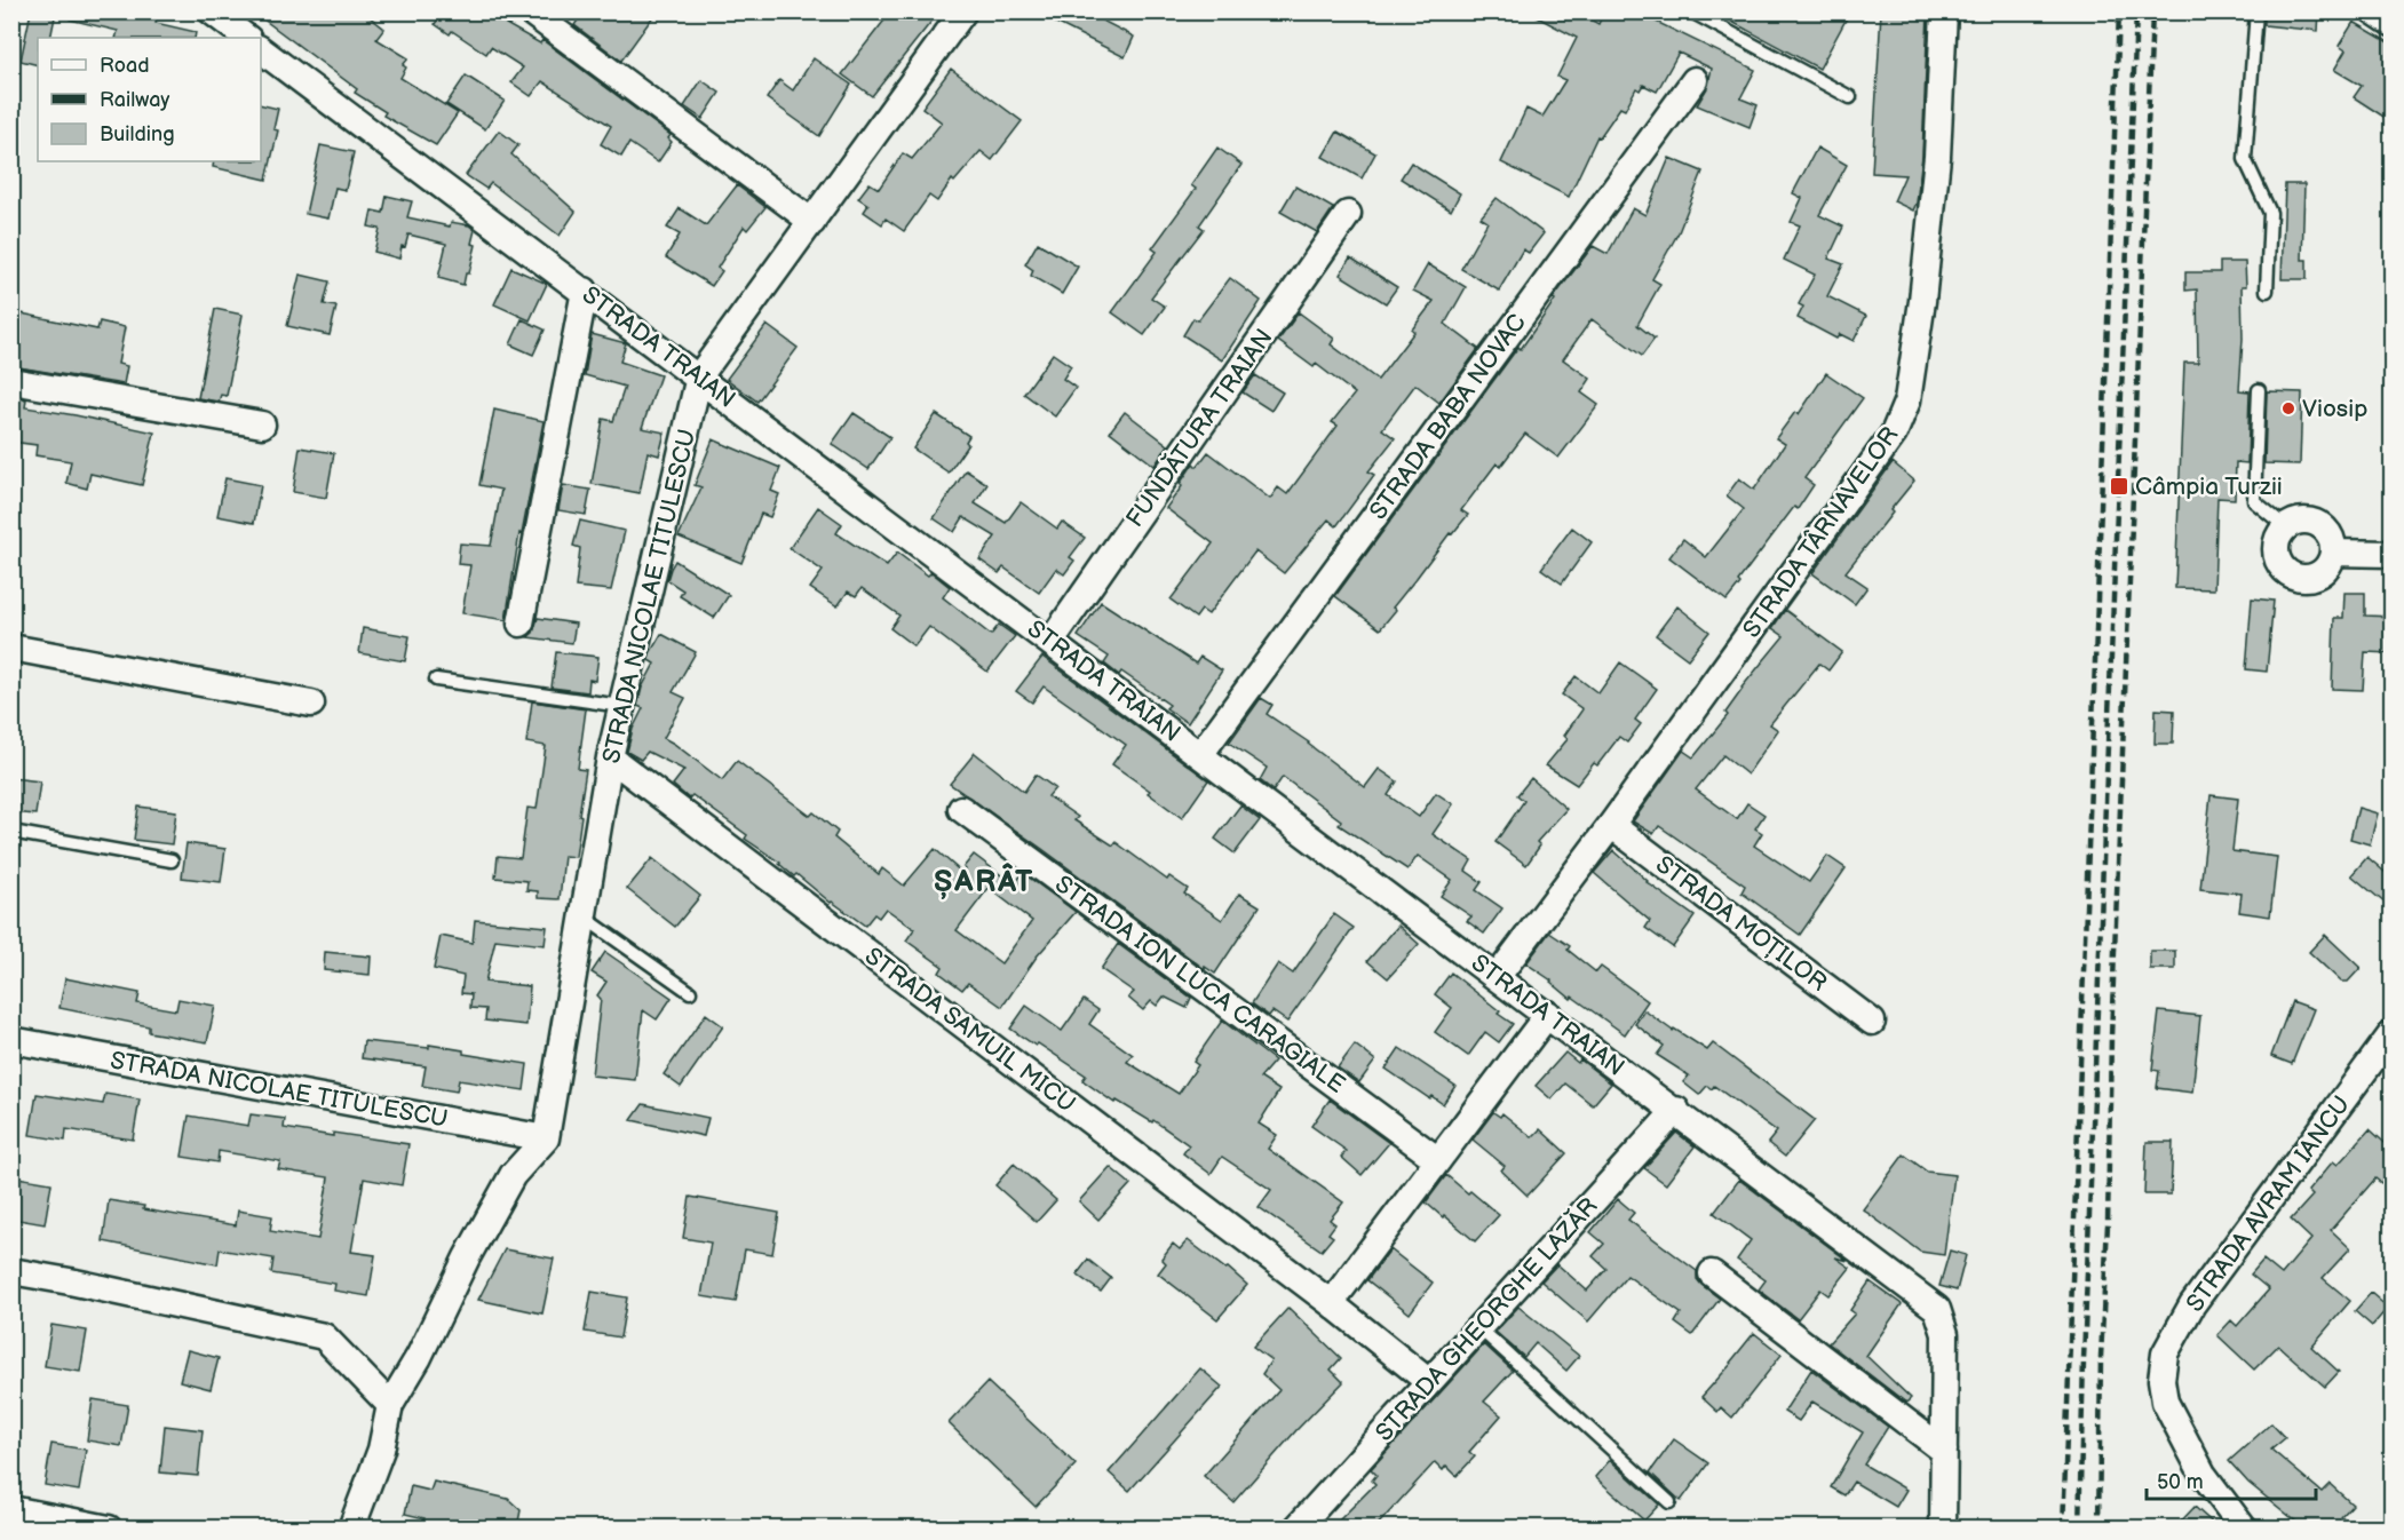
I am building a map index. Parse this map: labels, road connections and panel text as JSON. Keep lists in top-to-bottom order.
{
  "streets": {
    "street": [
      "STRADA TRAIAN",
      "STRADA BABA NOVAC",
      "FUNDĂTURA TRAIAN",
      "STRADA TÂRNAVELOR",
      "STRADA NICOLAE TITULESCU",
      "STRADA MOȚILOR",
      "STRADA ION LUCA CARAGIALE",
      "STRADA SAMUIL MICU",
      "STRADA AVRAM IANCU",
      "STRADA GHEORGHE LAZĂR"
    ]
  },
  "crossings": [
    ["STRADA TRAIAN", "STRADA BABA NOVAC"],
    ["STRADA TRAIAN", "FUNDĂTURA TRAIAN"],
    ["STRADA TRAIAN", "STRADA TÂRNAVELOR"],
    ["STRADA TRAIAN", "STRADA NICOLAE TITULESCU"],
    ["STRADA TRAIAN", "STRADA GHEORGHE LAZĂR"],
    ["STRADA TÂRNAVELOR", "STRADA MOȚILOR"],
    ["STRADA NICOLAE TITULESCU", "STRADA SAMUIL MICU"],
    ["STRADA SAMUIL MICU", "STRADA GHEORGHE LAZĂR"]
  ],
  "districts": ["ȘARÂT"],
  "places": {
    "other": ["Viosip"],
    "transit": ["Câmpia Turzii"]
  },
  "legend": ["Road", "Railway", "Building"],
  "scale_bar": "50 m"
}
